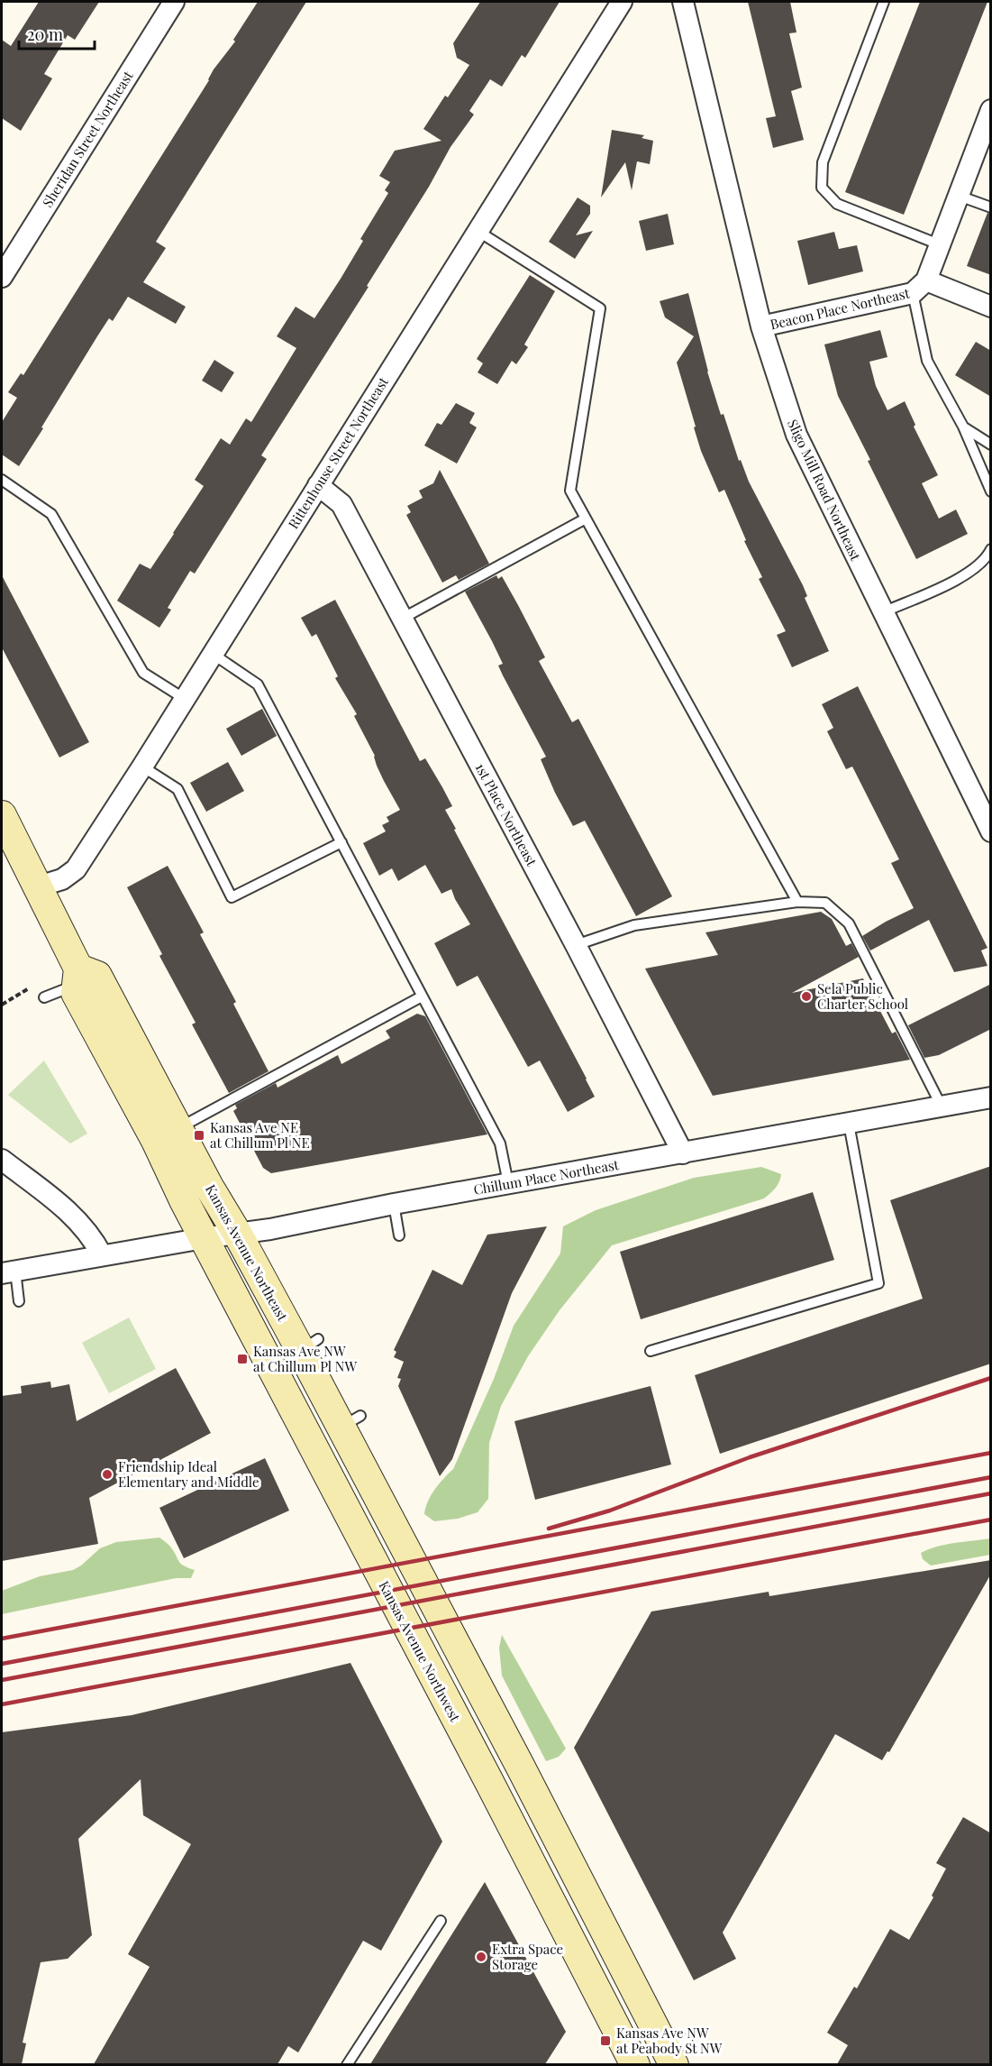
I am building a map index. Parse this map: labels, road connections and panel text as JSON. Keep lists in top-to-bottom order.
{
  "streets": {
    "street": [
      "Sheridan Street Northeast",
      "Beacon Place Northeast",
      "Rittenhouse Street Northeast",
      "Sligo Mill Road Northeast",
      "1st Place Northeast",
      "Chillum Place Northeast",
      "Kansas Avenue Northeast",
      "Kansas Avenue Northwest"
    ]
  },
  "crossings": [
    ["Beacon Place Northeast", "Sligo Mill Road Northeast"],
    ["Rittenhouse Street Northeast", "1st Place Northeast"],
    ["1st Place Northeast", "Chillum Place Northeast"],
    ["Chillum Place Northeast", "Kansas Avenue Northeast"],
    ["Chillum Place Northeast", "Kansas Avenue Northwest"]
  ],
  "places": {
    "other": ["Sela Public Charter School", "Friendship Ideal Elementary and Middle", "Extra Space Storage"],
    "transit": ["Kansas Ave NE at Chillum Pl NE", "Kansas Ave NW at Chillum Pl NW", "Kansas Ave NW at Peabody St NW"]
  },
  "scale_bar": "20 m"
}
